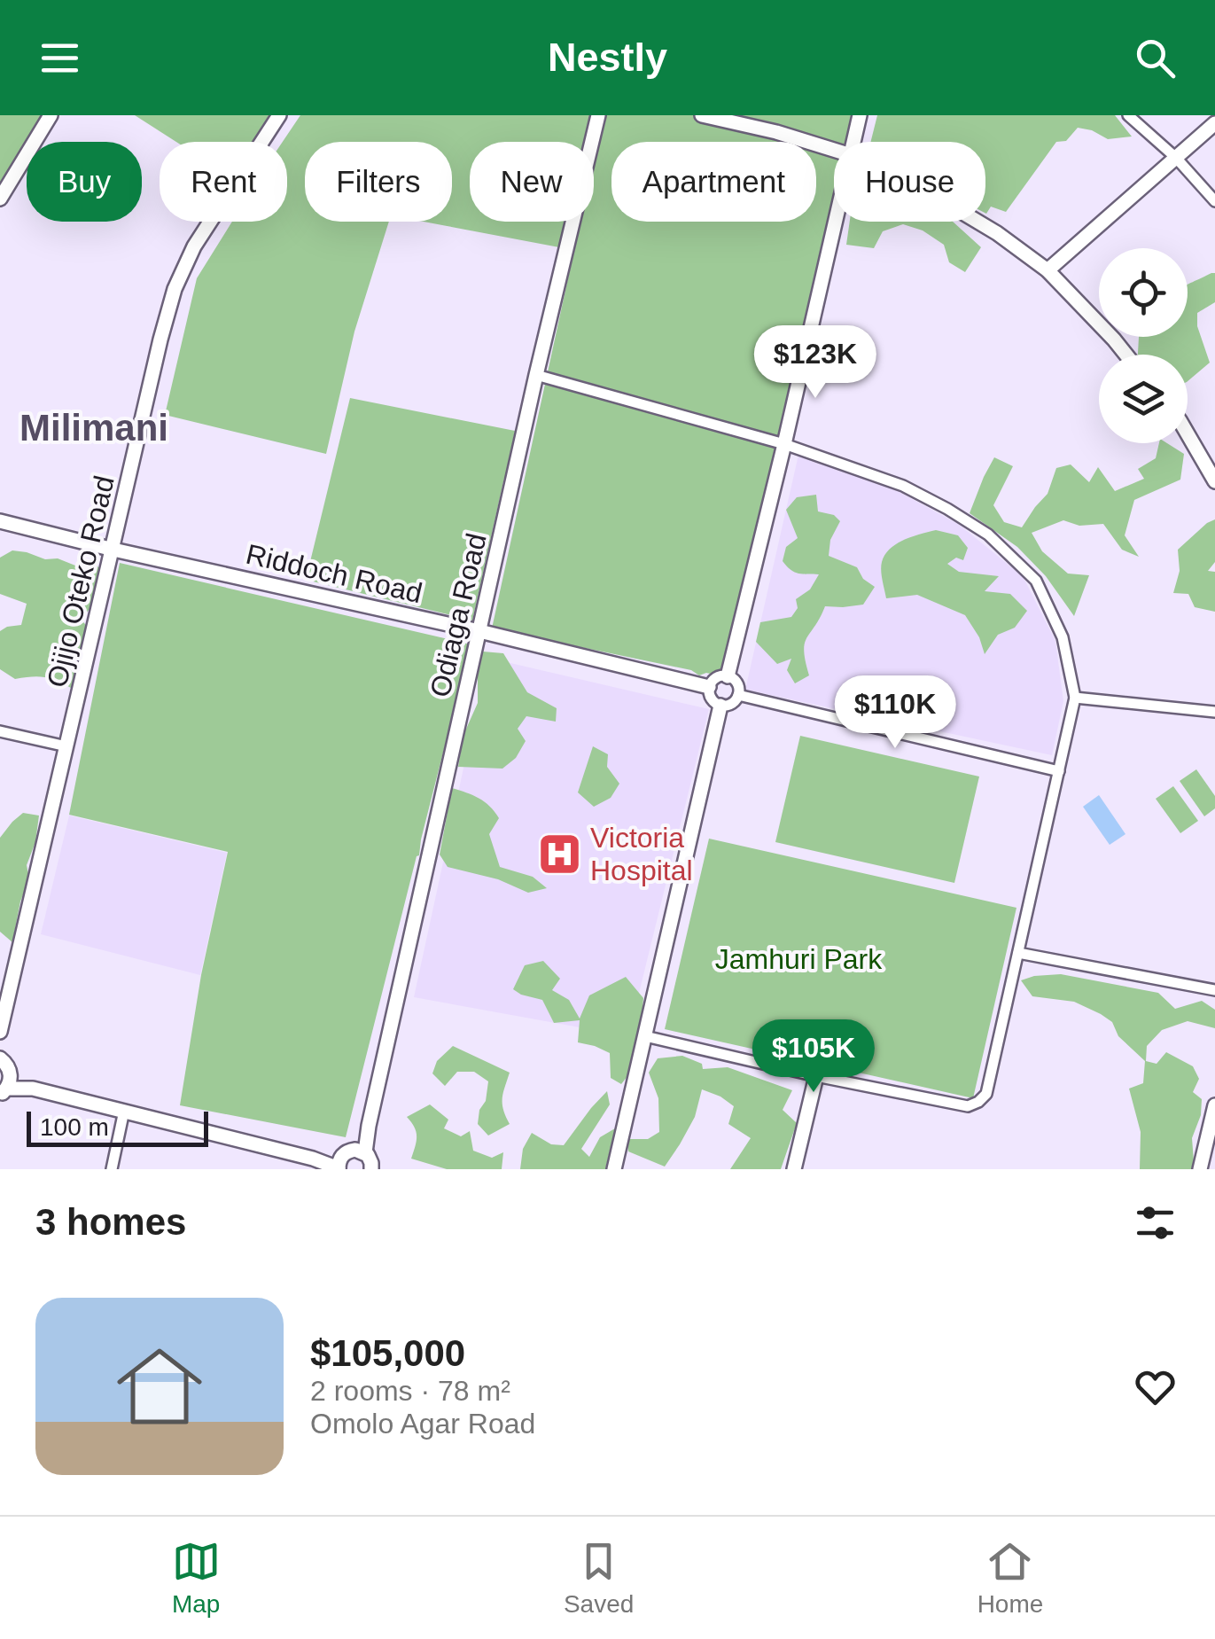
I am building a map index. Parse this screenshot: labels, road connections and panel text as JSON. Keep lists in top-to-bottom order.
{
  "streets": {
    "street": ["Riddoch Road", "Ojijo Oteko Road", "Odiaga Road"]
  },
  "crossings": [
    ["Riddoch Road", "Ojijo Oteko Road"],
    ["Riddoch Road", "Odiaga Road"]
  ],
  "districts": ["Milimani"],
  "parks": ["Jamhuri Park"],
  "places": {
    "hospital": ["Victoria Hospital"]
  },
  "scale_bar": "100 m",
  "page": {
    "header": "Nestly",
    "chip": [
      "Buy",
      "Rent",
      "Filters",
      "New",
      "Apartment",
      "House"
    ],
    "price": ["$123K", "$110K", "$105K"],
    "scale": "100 m",
    "heading": "3 homes",
    "list": [
      {
        "name": "$105,000",
        "note": "2 rooms · 78 m² · Omolo Agar Road"
      }
    ],
    "tabs": ["Map", "Saved", "Home"]
  }
}
